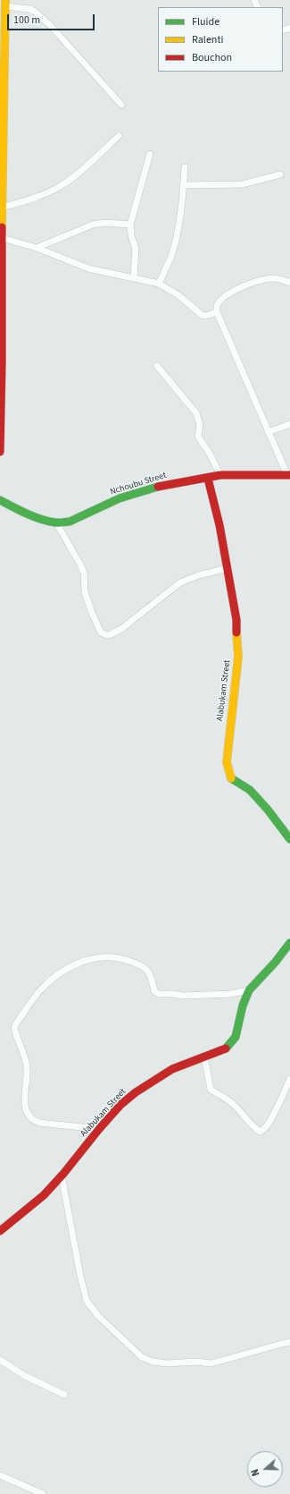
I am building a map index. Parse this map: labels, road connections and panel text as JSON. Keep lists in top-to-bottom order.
{
  "streets": {
    "main road": ["Nchoubu Street", "Alabukam Street"]
  },
  "crossings": [
    ["Nchoubu Street", "Alabukam Street"]
  ],
  "legend": ["Fluide", "Ralenti", "Bouchon"],
  "scale_bar": "100 m",
  "north": "left"
}
